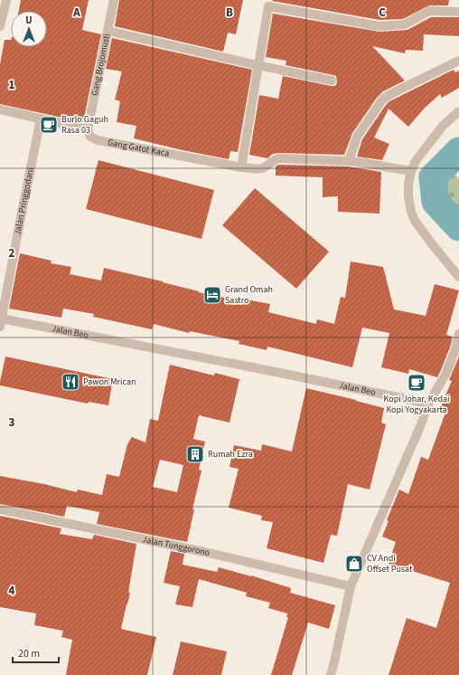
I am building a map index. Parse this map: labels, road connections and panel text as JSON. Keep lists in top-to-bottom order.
{
  "streets": {
    "street": [
      "Gang Brojomusti",
      "Gang Gatot Kaca",
      "Jalan Pringgodani",
      "Jalan Beo",
      "Jalan Tunggorono"
    ]
  },
  "crossings": [
    ["Gang Brojomusti", "Gang Gatot Kaca"],
    ["Jalan Pringgodani", "Jalan Beo"]
  ],
  "places": {
    "cafe": ["Burlo Gaguh Rasa 03", "Kopi Johar, Kedai Kopi Yogyakarta"],
    "hotel": ["Grand Omah Sastro"],
    "restaurant": ["Pawon Mrican"],
    "building": ["Rumah Ezra"],
    "shop": ["CV Andi Offset Pusat"]
  },
  "scale_bar": "20 m",
  "north": "top",
  "grid": {
    "columns": ["A", "B", "C"],
    "rows": [
      "1",
      "2",
      "3",
      "4"
    ]
  }
}
